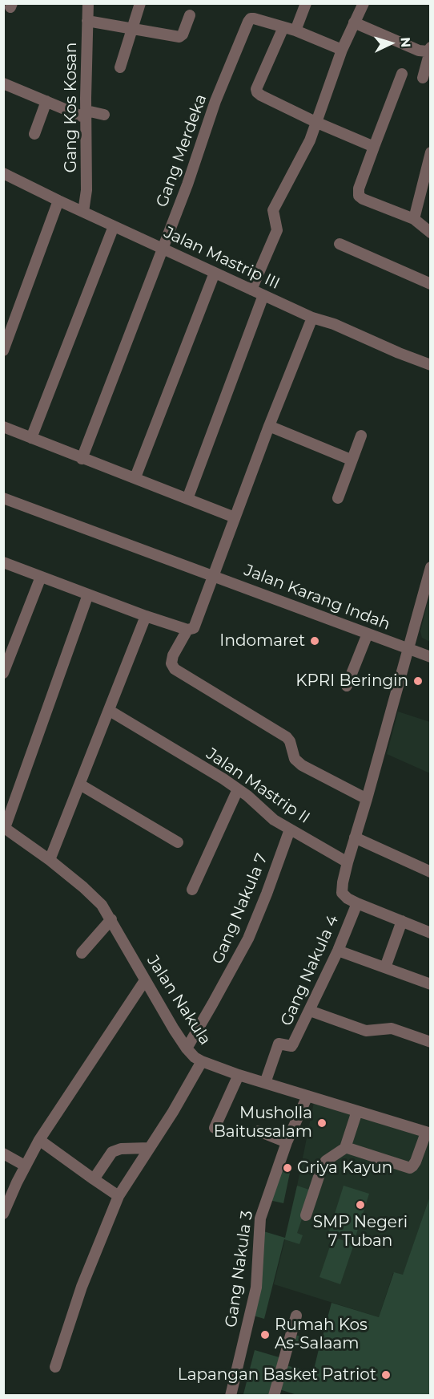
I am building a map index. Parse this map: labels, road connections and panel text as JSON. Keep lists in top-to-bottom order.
{
  "streets": {
    "street": [
      "Gang Kos Kosan",
      "Gang Merdeka",
      "Jalan Mastrip III",
      "Jalan Karang Indah",
      "Jalan Mastrip II",
      "Gang Nakula 7",
      "Gang Nakula 4",
      "Jalan Nakula",
      "Gang Nakula 3"
    ]
  },
  "crossings": [
    ["Gang Kos Kosan", "Jalan Mastrip III"],
    ["Gang Merdeka", "Jalan Mastrip III"],
    ["Jalan Mastrip II", "Gang Nakula 7"],
    ["Jalan Mastrip II", "Gang Nakula 4"],
    ["Gang Nakula 7", "Jalan Nakula"],
    ["Gang Nakula 4", "Jalan Nakula"],
    ["Jalan Nakula", "Gang Nakula 3"]
  ],
  "places": [
    "Indomaret",
    "KPRI Beringin",
    "Musholla Baitussalam",
    "Griya Kayun",
    "SMP Negeri 7 Tuban",
    "Rumah Kos As-Salaam",
    "Lapangan Basket Patriot"
  ],
  "north": "right"
}
